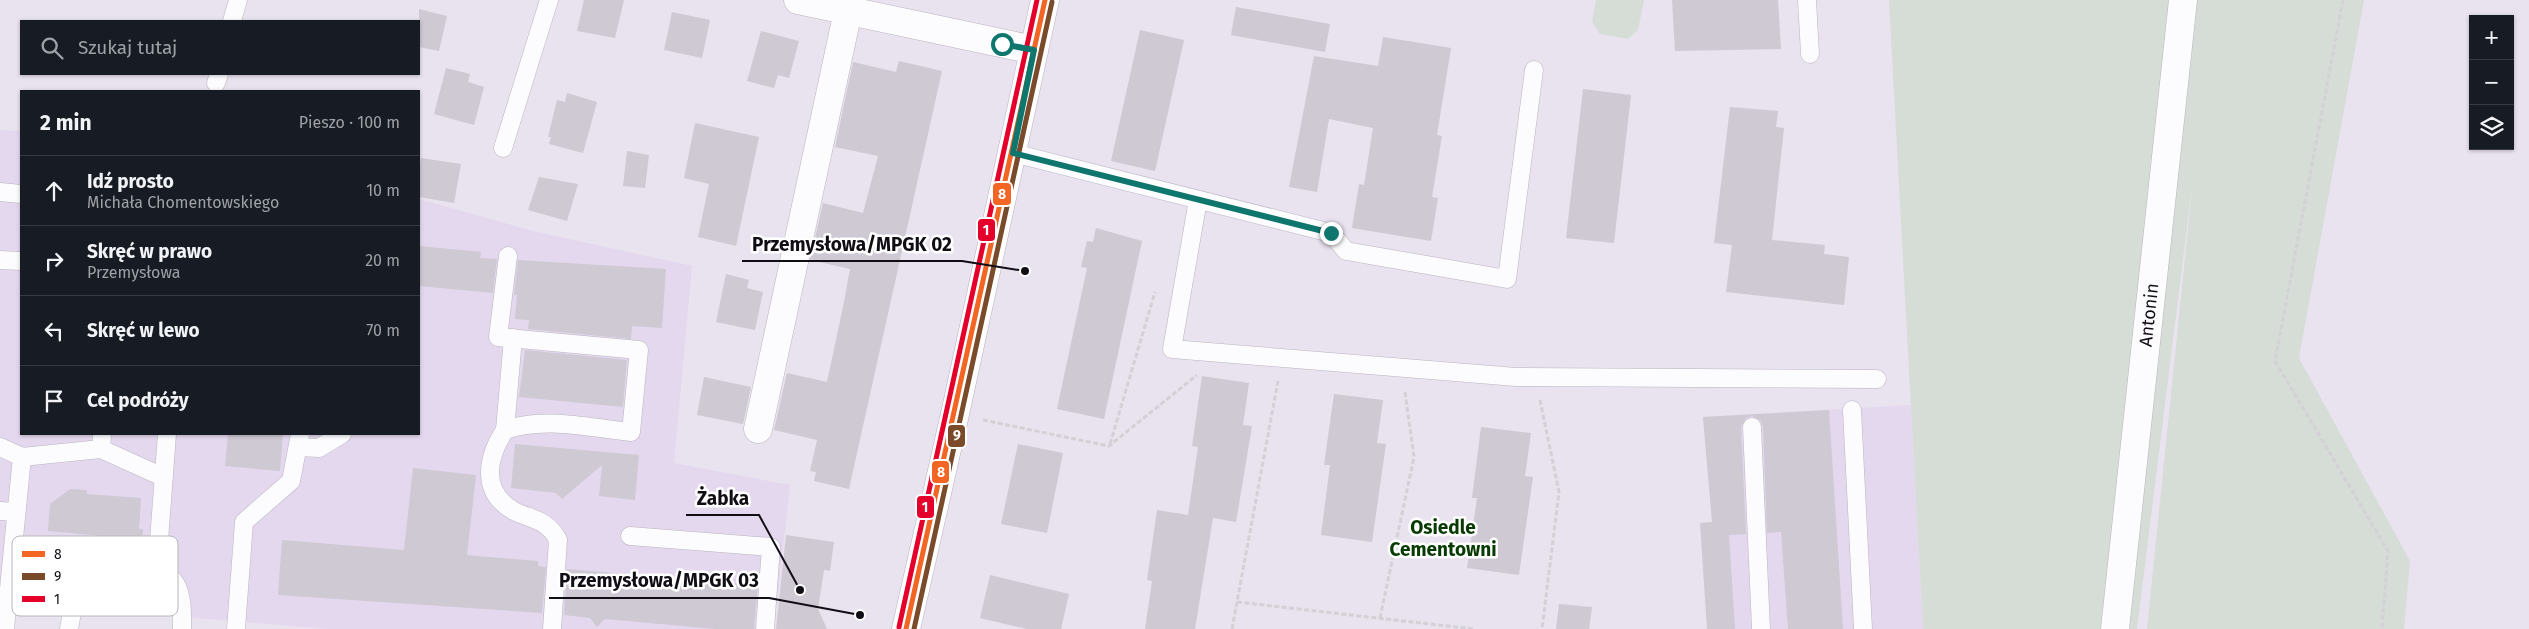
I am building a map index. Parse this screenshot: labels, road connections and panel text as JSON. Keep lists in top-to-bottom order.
{
  "streets": {
    "street": ["Antonin"]
  },
  "districts": ["Osiedle Cementowni"],
  "places": ["Przemysłowa/MPGK 02", "Żabka", "Przemysłowa/MPGK 03"],
  "lines": ["transit line 8", "transit line 1", "transit line 9"],
  "legend": ["8", "9", "1"],
  "page": {
    "map_buttons": ["+", "−"],
    "search": "Szukaj tutaj",
    "heading": ["2 min", "Pieszo · 100 m"],
    "list": [
      ["Idź prosto", "Michała Chomentowskiego", "10 m"],
      ["Skręć w prawo", "Przemysłowa", "20 m"],
      ["Skręć w lewo", "70 m"],
      "Cel podróży"
    ]
  }
}
